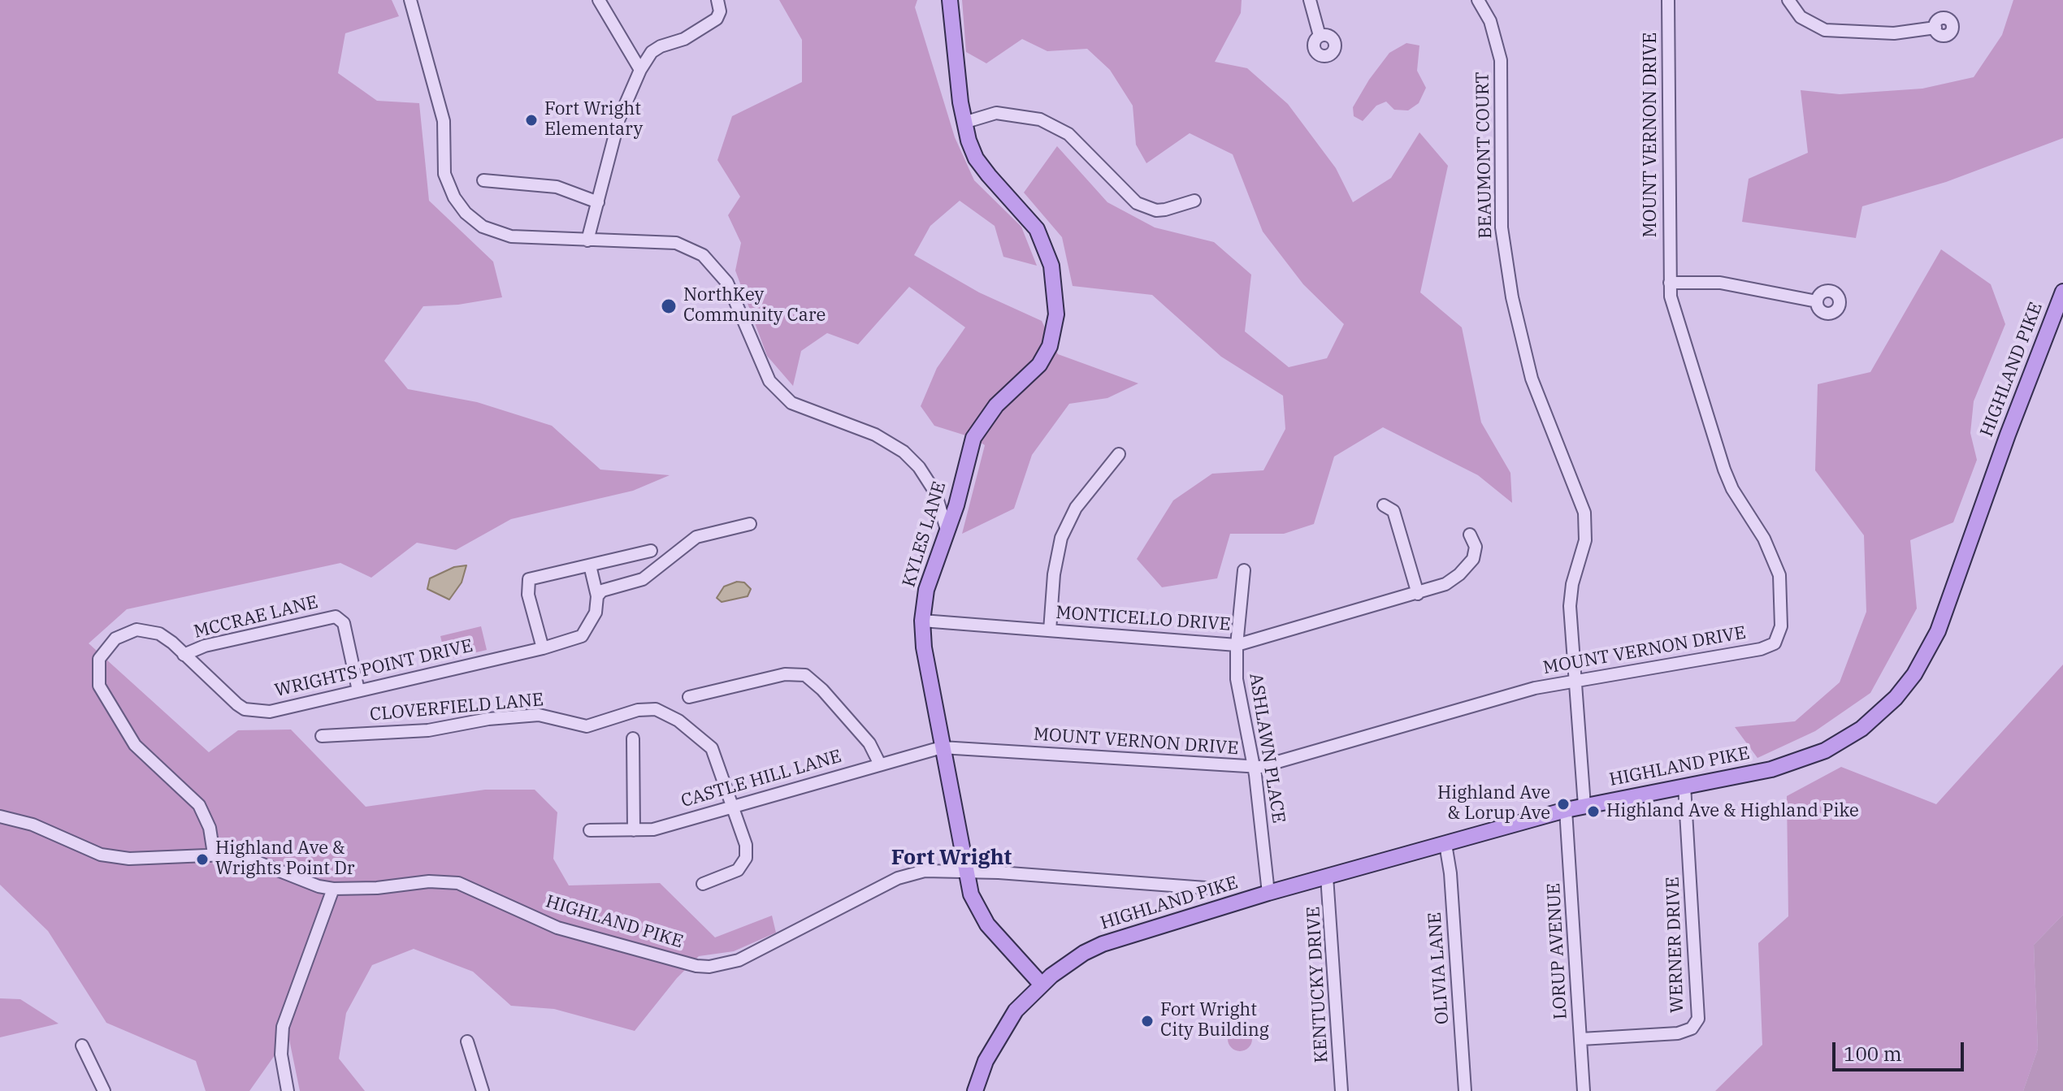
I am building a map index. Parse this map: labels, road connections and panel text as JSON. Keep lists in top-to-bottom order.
{
  "streets": {
    "main road": ["HIGHLAND PIKE", "KYLES LANE"],
    "street": [
      "MOUNT VERNON DRIVE",
      "BEAUMONT COURT",
      "MCCRAE LANE",
      "MONTICELLO DRIVE",
      "WRIGHTS POINT DRIVE",
      "CLOVERFIELD LANE",
      "ASHLAWN PLACE",
      "CASTLE HILL LANE",
      "WERNER DRIVE",
      "LORUP AVENUE",
      "OLIVIA LANE",
      "KENTUCKY DRIVE"
    ]
  },
  "crossings": [
    ["MOUNT VERNON DRIVE", "BEAUMONT COURT"],
    ["MOUNT VERNON DRIVE", "KYLES LANE"],
    ["MOUNT VERNON DRIVE", "ASHLAWN PLACE"],
    ["MOUNT VERNON DRIVE", "CASTLE HILL LANE"],
    ["BEAUMONT COURT", "HIGHLAND PIKE"],
    ["HIGHLAND PIKE", "KYLES LANE"],
    ["HIGHLAND PIKE", "WRIGHTS POINT DRIVE"],
    ["HIGHLAND PIKE", "ASHLAWN PLACE"],
    ["HIGHLAND PIKE", "WERNER DRIVE"],
    ["HIGHLAND PIKE", "LORUP AVENUE"],
    ["HIGHLAND PIKE", "OLIVIA LANE"],
    ["HIGHLAND PIKE", "KENTUCKY DRIVE"],
    ["KYLES LANE", "MONTICELLO DRIVE"],
    ["KYLES LANE", "CASTLE HILL LANE"],
    ["MCCRAE LANE", "WRIGHTS POINT DRIVE"],
    ["MONTICELLO DRIVE", "ASHLAWN PLACE"],
    ["CLOVERFIELD LANE", "CASTLE HILL LANE"],
    ["WERNER DRIVE", "LORUP AVENUE"]
  ],
  "districts": ["Fort Wright"],
  "places": [
    "Fort Wright Elementary",
    "NorthKey Community Care",
    "Highland Ave & Lorup Ave",
    "Highland Ave & Highland Pike",
    "Highland Ave & Wrights Point Dr",
    "Fort Wright City Building"
  ],
  "scale_bar": "100 m"
}
